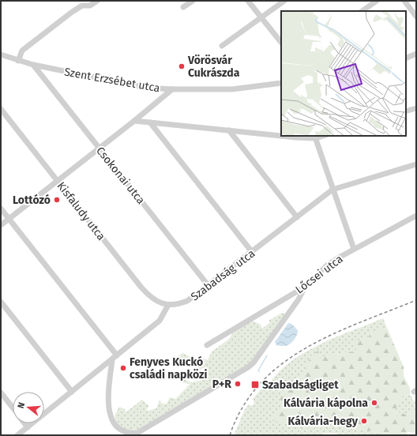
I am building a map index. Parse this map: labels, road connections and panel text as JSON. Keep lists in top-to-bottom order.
{
  "streets": {
    "street": [
      "Szent Erzsébet utca",
      "Csokonai utca",
      "Kisfaludy utca",
      "Lőcsei utca",
      "Szabadság utca"
    ]
  },
  "crossings": [
    ["Szent Erzsébet utca", "Csokonai utca"],
    ["Csokonai utca", "Szabadság utca"],
    ["Kisfaludy utca", "Szabadság utca"]
  ],
  "places": {
    "other": [
      "Vörösvár Cukrászda",
      "Lottózó",
      "Fenyves Kuckó családi napközi",
      "P+R",
      "Kálvária kápolna",
      "Kálvária-hegy"
    ],
    "transit": ["Szabadságliget"]
  },
  "north": "left"
}
